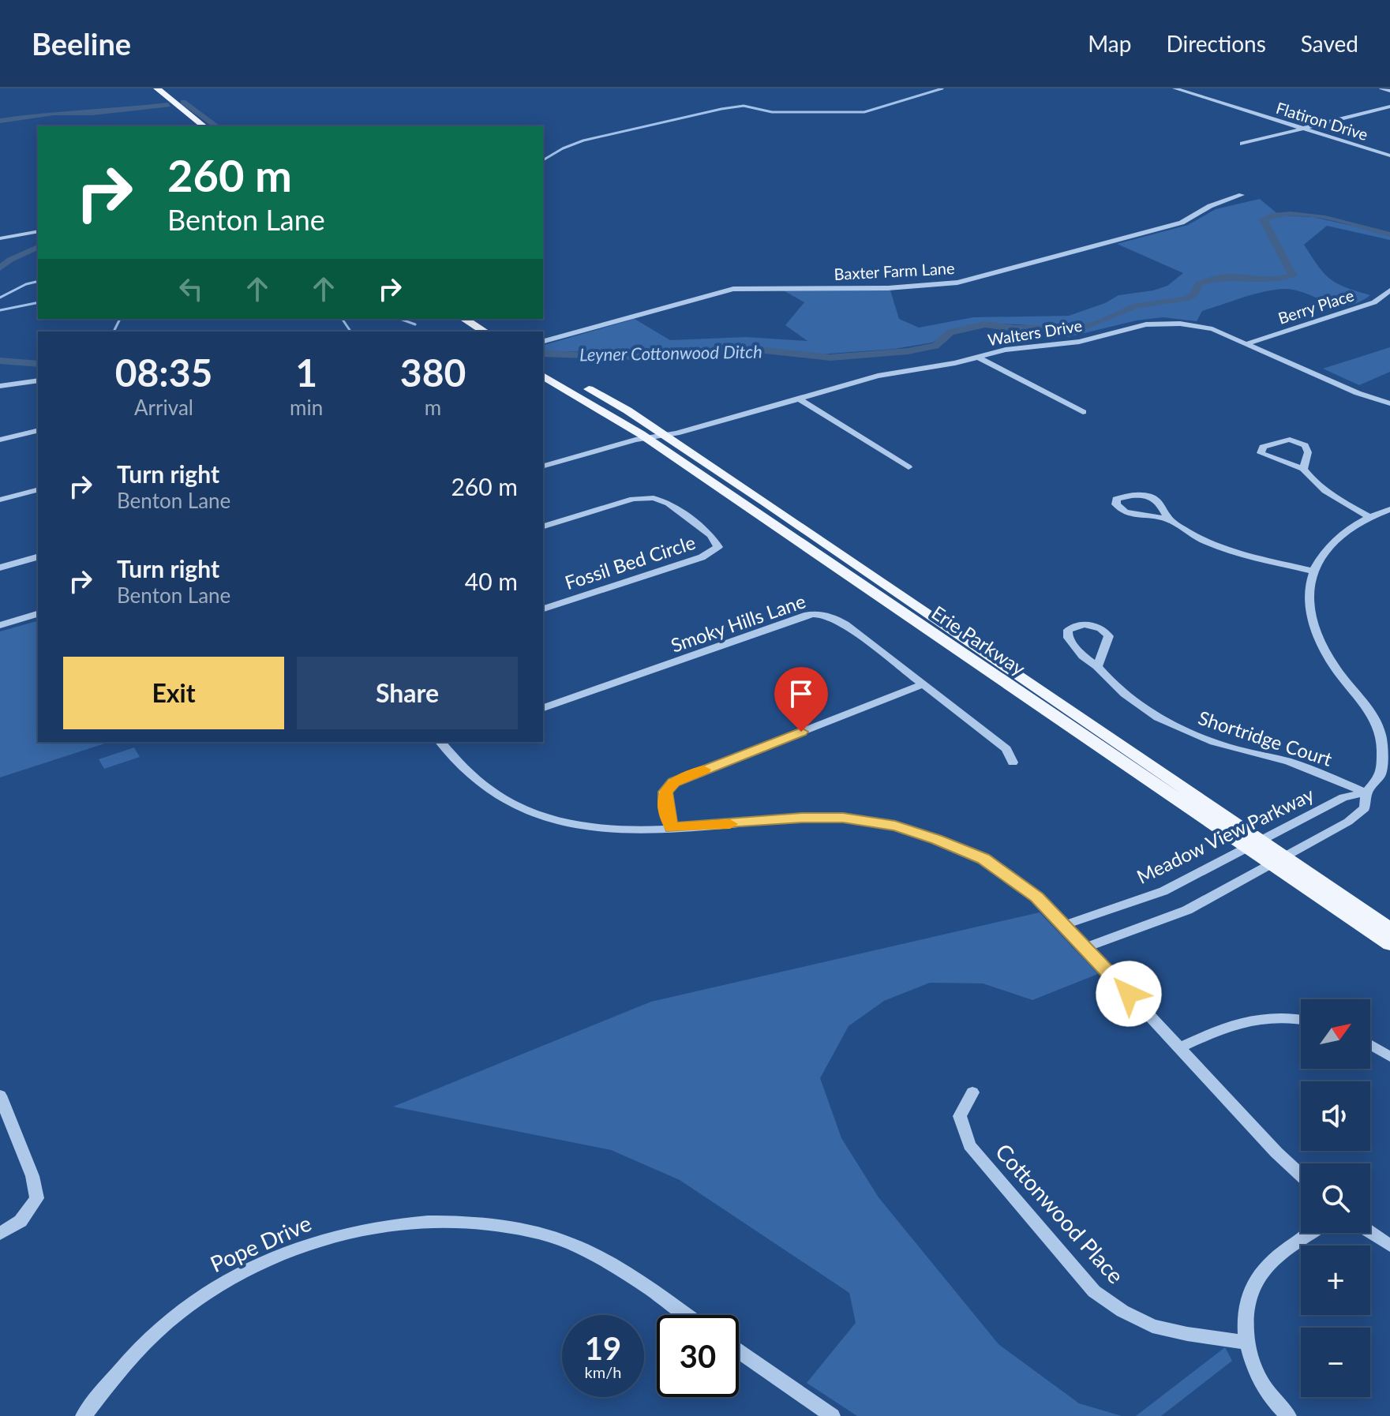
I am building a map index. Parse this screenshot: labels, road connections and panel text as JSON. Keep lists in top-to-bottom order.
{
  "streets": {
    "main road": ["Erie Parkway"],
    "street": [
      "Flatiron Drive",
      "Baxter Farm Lane",
      "Berry Place",
      "Walters Drive",
      "Fossil Bed Circle",
      "Smoky Hills Lane",
      "Shortridge Court",
      "Meadow View Parkway",
      "Cottonwood Place",
      "Pope Drive"
    ]
  },
  "crossings": [
    ["Berry Place", "Walters Drive"],
    ["Walters Drive", "Erie Parkway"],
    ["Erie Parkway", "Meadow View Parkway"],
    ["Shortridge Court", "Meadow View Parkway"]
  ],
  "water": ["Leyner Cottonwood Ditch"],
  "north": "top right",
  "page": {
    "header": "Beeline",
    "nav": ["Map", "Directions", "Saved"],
    "turn": ["260 m", "Benton Lane"],
    "eta": [
      "08:35",
      "Arrival",
      "1",
      "min",
      "380",
      "m"
    ],
    "list": [
      {
        "name": "Turn right",
        "note": "Benton Lane",
        "value": "260 m"
      },
      {
        "name": "Turn right",
        "note": "Benton Lane",
        "value": "40 m"
      }
    ],
    "buttons": ["Exit", "Share"],
    "map_buttons": ["+", "−"],
    "speed": "19 km/h",
    "limit": "30"
  }
}
